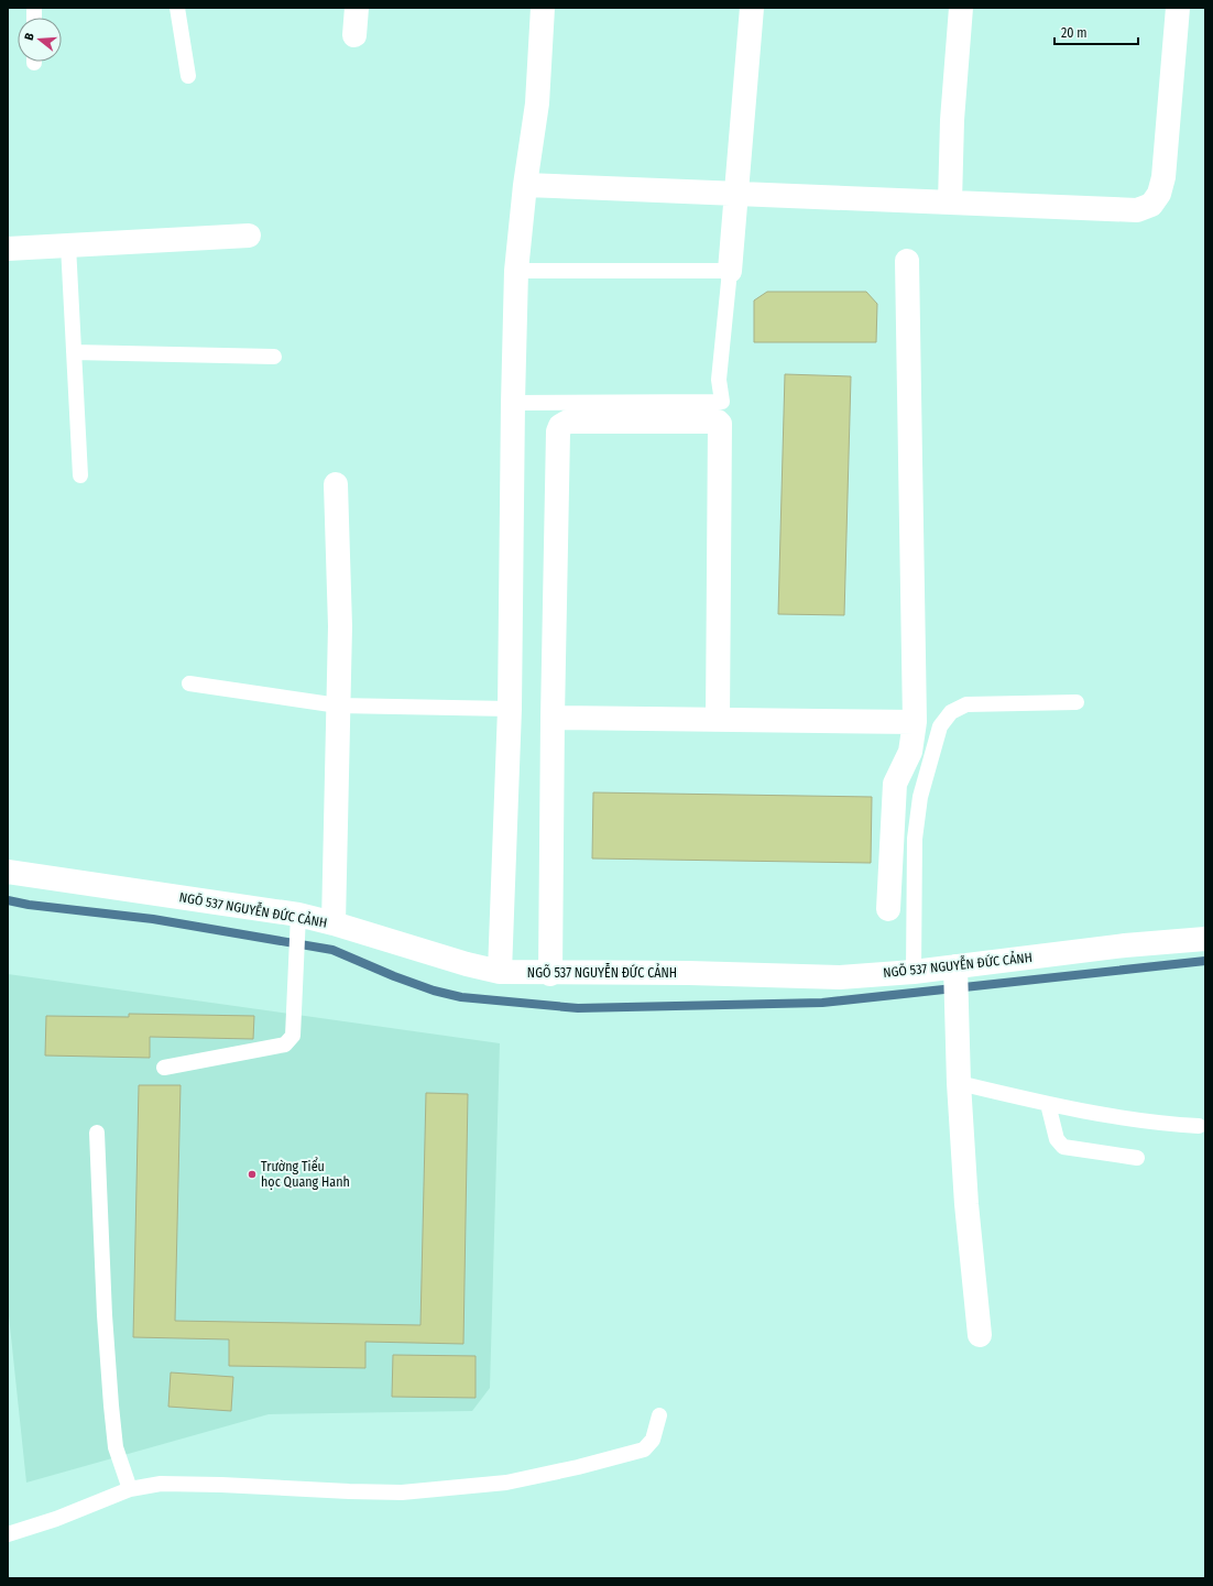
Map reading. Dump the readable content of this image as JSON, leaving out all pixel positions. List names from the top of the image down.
{
  "streets": {
    "street": ["NGÕ 537 NGUYỄN ĐỨC CẢNH"]
  },
  "places": ["Trường Tiểu học Quang Hanh"],
  "scale_bar": "20 m",
  "north": "left"
}
